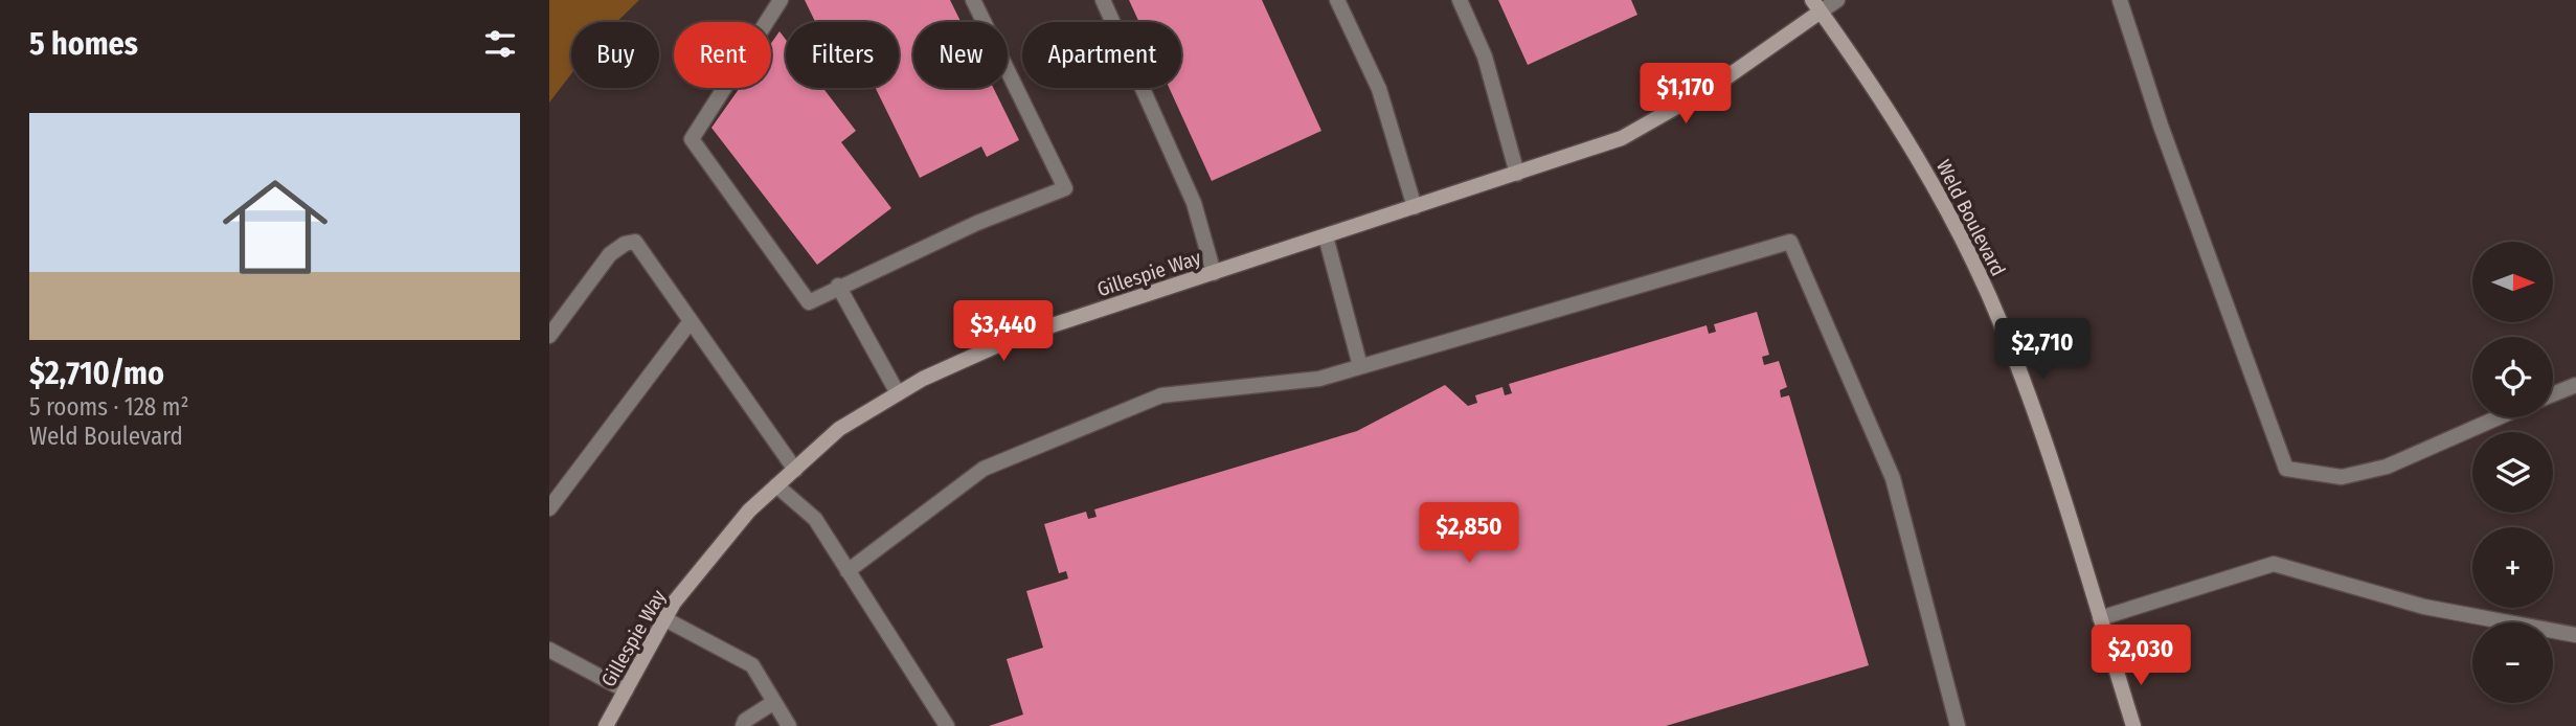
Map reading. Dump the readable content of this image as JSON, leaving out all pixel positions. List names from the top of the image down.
{
  "streets": {
    "street": ["Weld Boulevard", "Gillespie Way"]
  },
  "crossings": [
    ["Weld Boulevard", "Gillespie Way"]
  ],
  "north": "right",
  "page": {
    "heading": "5 homes",
    "chip": [
      "Buy",
      "Rent",
      "Filters",
      "New",
      "Apartment"
    ],
    "price": [
      "$1,170",
      "$3,440",
      "$2,710",
      "$2,850",
      "$2,030"
    ],
    "list": [
      {
        "name": "$2,710/mo",
        "note": "5 rooms · 128 m² · Weld Boulevard"
      }
    ],
    "map_buttons": ["+", "−"]
  }
}
